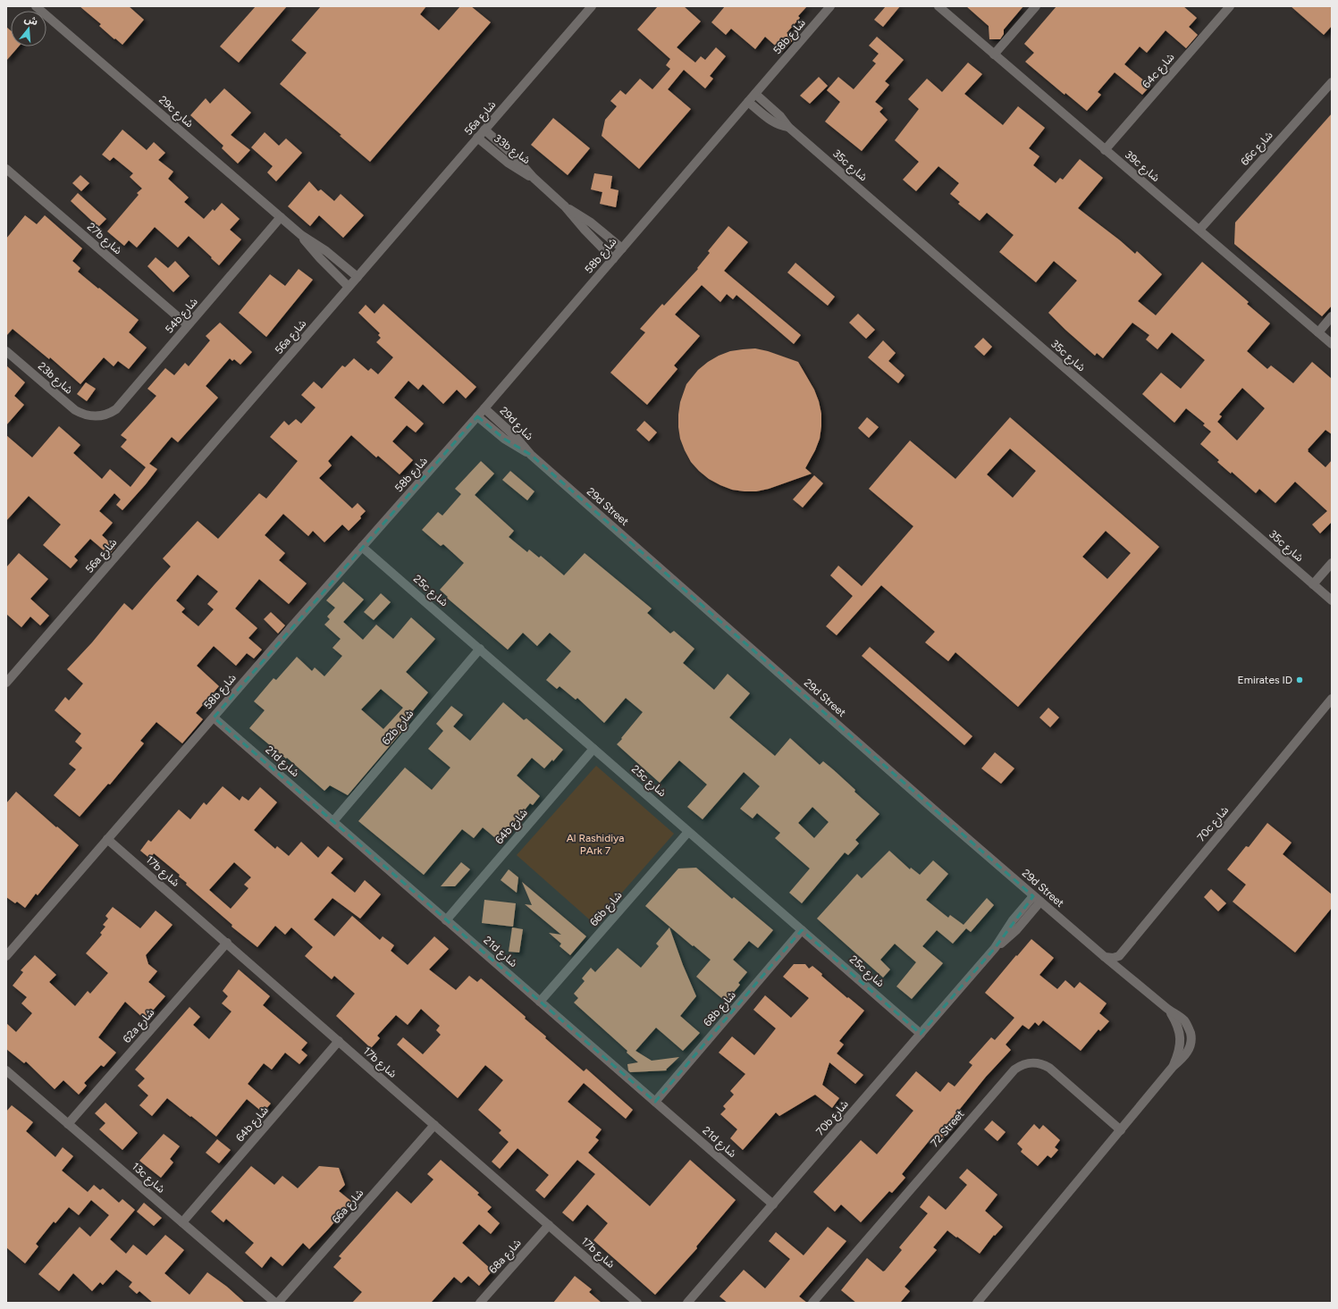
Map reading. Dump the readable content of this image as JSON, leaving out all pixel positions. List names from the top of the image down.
{
  "streets": {
    "street": [
      "58b شارع",
      "64c شارع",
      "29c شارع",
      "56a شارع",
      "66c شارع",
      "33b شارع",
      "35c شارع",
      "39c شارع",
      "27b شارع",
      "54b شارع",
      "23b شارع",
      "29d شارع",
      "29d Street",
      "25c شارع",
      "62b شارع",
      "21d شارع",
      "70c شارع",
      "64b شارع",
      "17b شارع",
      "66b شارع",
      "68b شارع",
      "62a شارع",
      "70b شارع",
      "72 Street",
      "13c شارع",
      "66a شارع",
      "68a شارع"
    ]
  },
  "crossings": [
    ["58b شارع", "33b شارع"],
    ["58b شارع", "35c شارع"],
    ["58b شارع", "29d شارع"],
    ["58b شارع", "25c شارع"],
    ["58b شارع", "21d شارع"],
    ["58b شارع", "17b شارع"],
    ["64c شارع", "39c شارع"],
    ["29c شارع", "56a شارع"],
    ["29c شارع", "54b شارع"],
    ["56a شارع", "33b شارع"],
    ["66c شارع", "39c شارع"],
    ["27b شارع", "54b شارع"],
    ["54b شارع", "23b شارع"],
    ["29d شارع", "29d Street"],
    ["29d Street", "70c شارع"],
    ["29d Street", "70b شارع"],
    ["29d Street", "72 Street"],
    ["25c شارع", "62b شارع"],
    ["25c شارع", "64b شارع"],
    ["25c شارع", "66b شارع"],
    ["25c شارع", "68b شارع"],
    ["25c شارع", "70b شارع"],
    ["62b شارع", "21d شارع"],
    ["21d شارع", "64b شارع"],
    ["21d شارع", "66b شارع"],
    ["21d شارع", "68b شارع"],
    ["21d شارع", "70b شارع"],
    ["64b شارع", "17b شارع"],
    ["64b شارع", "13c شارع"],
    ["17b شارع", "62a شارع"],
    ["17b شارع", "66a شارع"],
    ["17b شارع", "68a شارع"],
    ["62a شارع", "13c شارع"]
  ],
  "parks": ["Al Rashidiya PArk 7"],
  "places": ["Emirates ID"],
  "north": "top"
}
